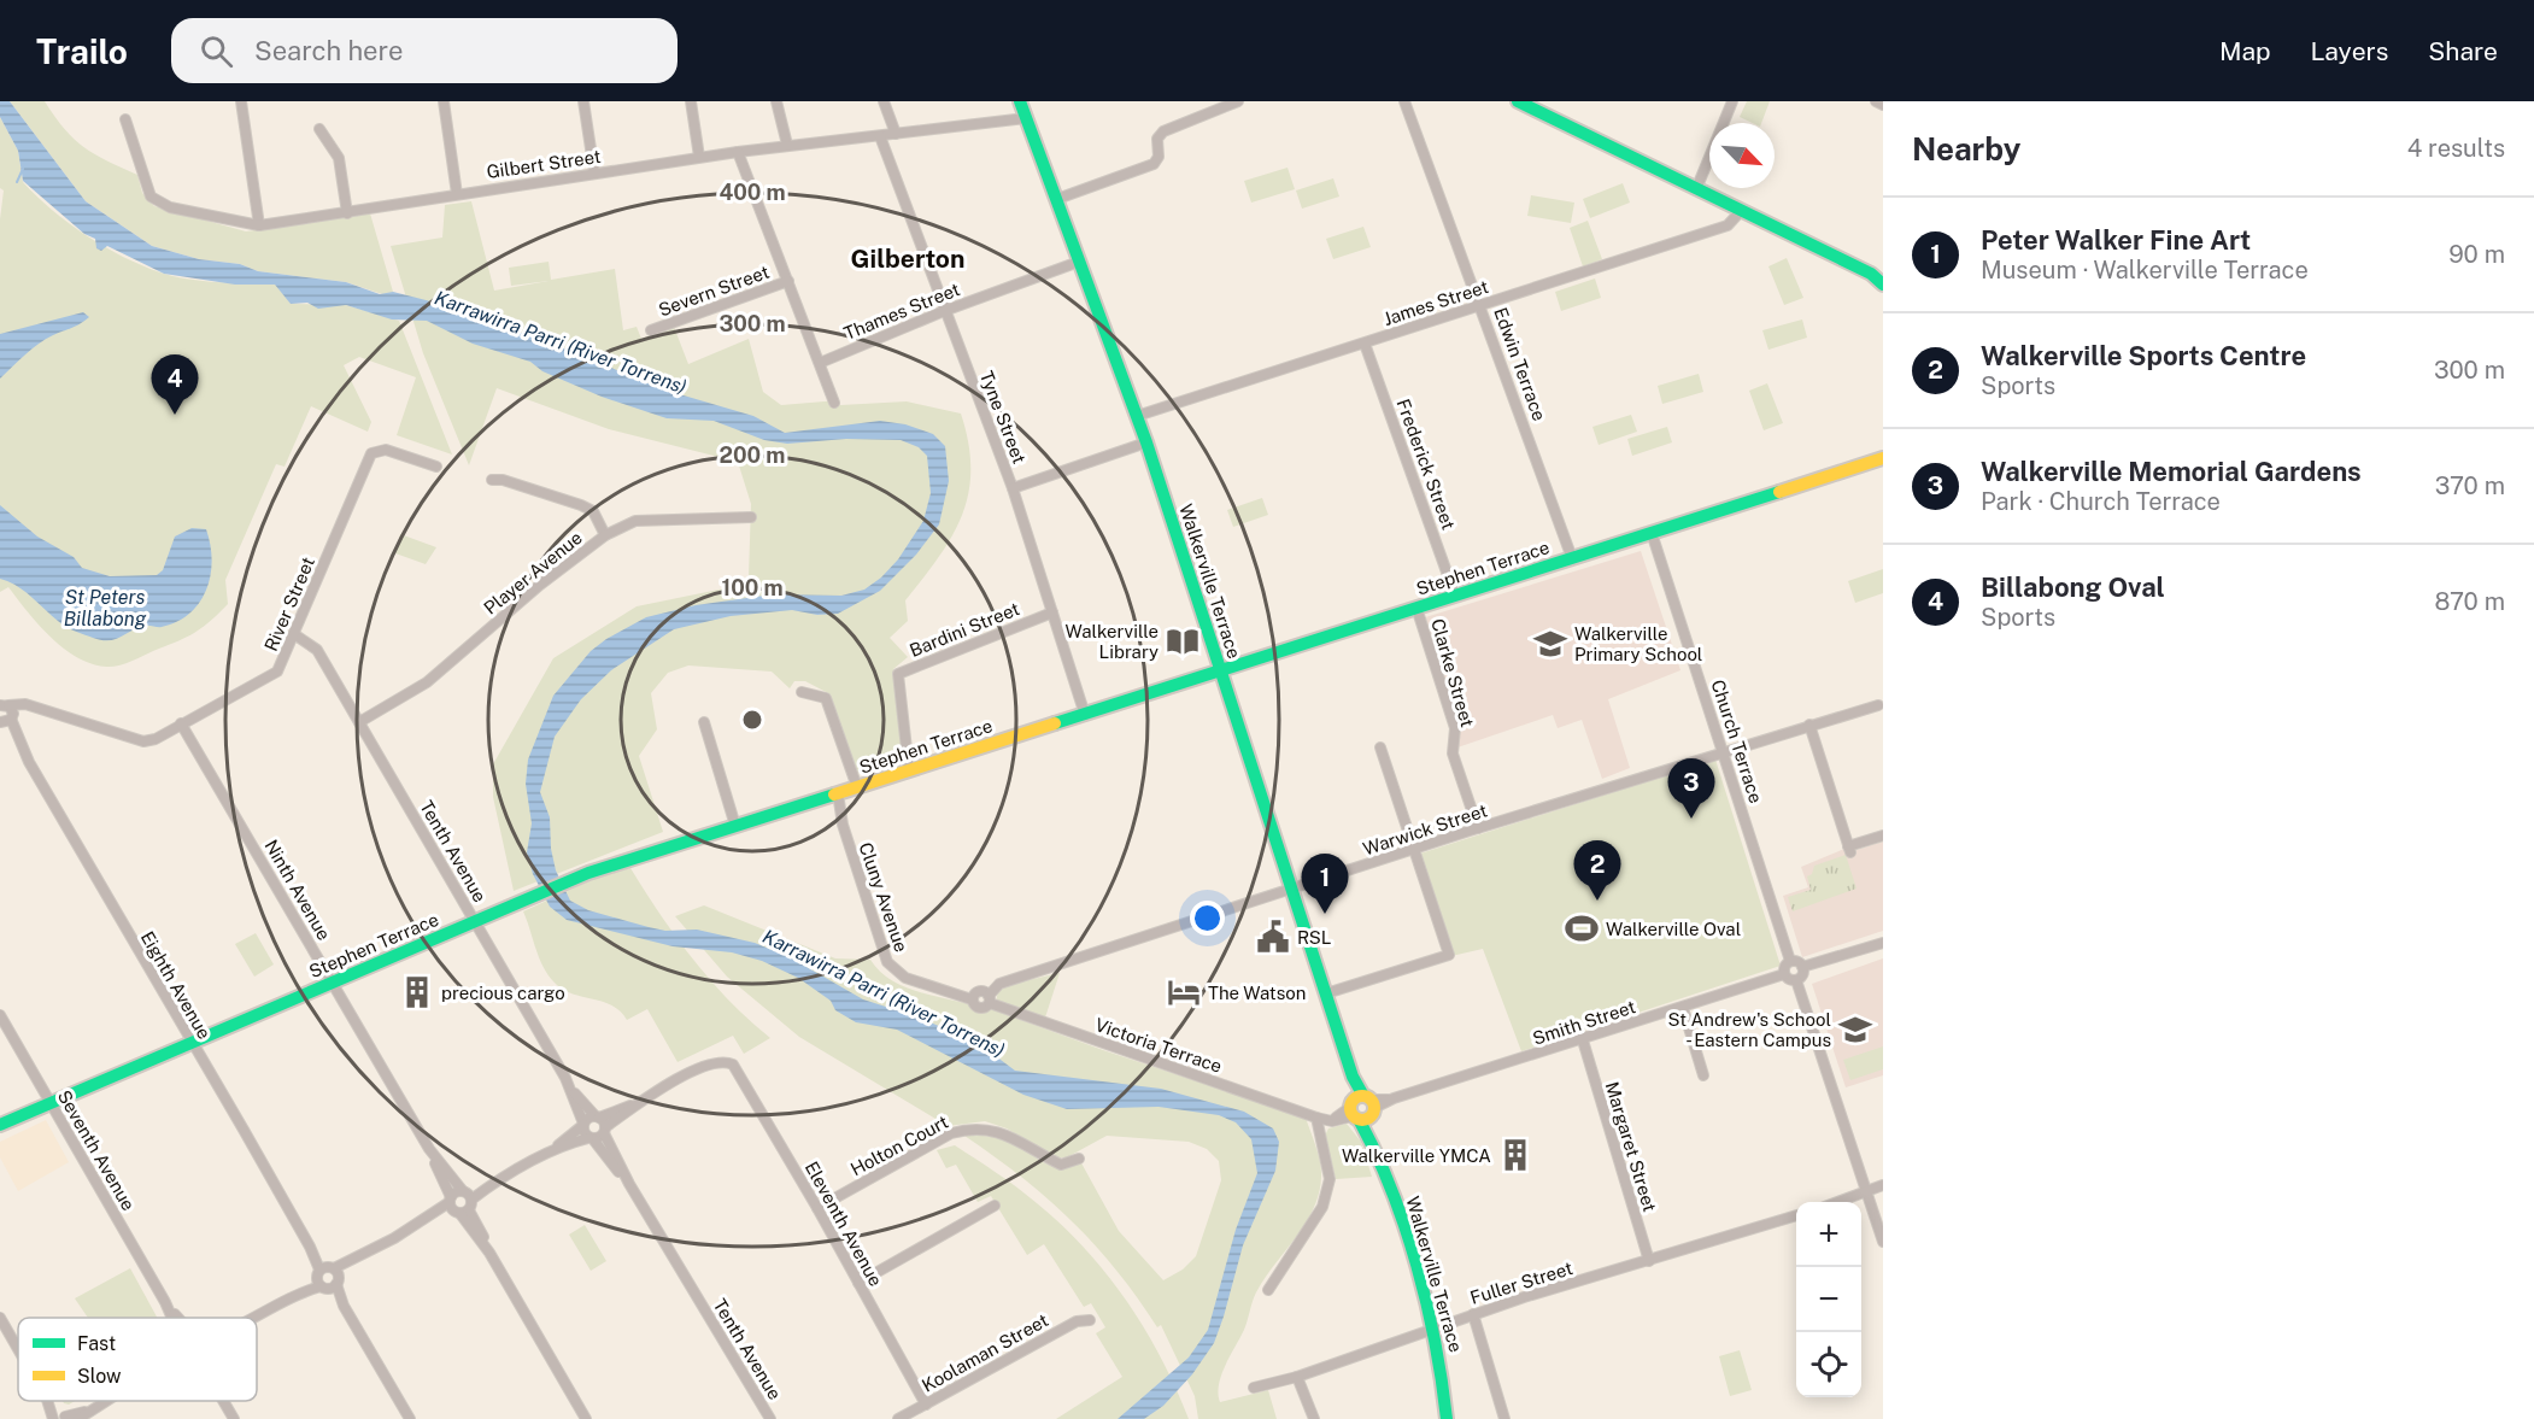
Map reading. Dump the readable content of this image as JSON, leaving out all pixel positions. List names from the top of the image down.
{
  "streets": {
    "main road": ["Stephen Terrace", "Walkerville Terrace"],
    "street": [
      "Gilbert Street",
      "Severn Street",
      "James Street",
      "Thames Street",
      "Edwin Terrace",
      "Tyne Street",
      "Frederick Street",
      "Player Avenue",
      "River Street",
      "Bardini Street",
      "Clarke Street",
      "Church Terrace",
      "Warwick Street",
      "Tenth Avenue",
      "Ninth Avenue",
      "Cluny Avenue",
      "Eighth Avenue",
      "Smith Street",
      "Victoria Terrace",
      "Holton Court",
      "Margaret Street",
      "Seventh Avenue",
      "Eleventh Avenue",
      "Fuller Street",
      "Koolaman Street"
    ]
  },
  "crossings": [
    ["Gilbert Street", "Tyne Street"],
    ["Gilbert Street", "Walkerville Terrace"],
    ["James Street", "Edwin Terrace"],
    ["James Street", "Frederick Street"],
    ["James Street", "Walkerville Terrace"],
    ["Thames Street", "Tyne Street"],
    ["Thames Street", "Walkerville Terrace"],
    ["Edwin Terrace", "Stephen Terrace"],
    ["Tyne Street", "Stephen Terrace"],
    ["Tyne Street", "Bardini Street"],
    ["Frederick Street", "Stephen Terrace"],
    ["Stephen Terrace", "Walkerville Terrace"],
    ["Stephen Terrace", "Bardini Street"],
    ["Stephen Terrace", "Clarke Street"],
    ["Stephen Terrace", "Church Terrace"],
    ["Stephen Terrace", "Tenth Avenue"],
    ["Stephen Terrace", "Ninth Avenue"],
    ["Stephen Terrace", "Cluny Avenue"],
    ["Stephen Terrace", "Eighth Avenue"],
    ["Stephen Terrace", "Seventh Avenue"],
    ["Player Avenue", "Tenth Avenue"],
    ["Walkerville Terrace", "Warwick Street"],
    ["Walkerville Terrace", "Smith Street"],
    ["Walkerville Terrace", "Victoria Terrace"],
    ["Walkerville Terrace", "Fuller Street"],
    ["River Street", "Tenth Avenue"],
    ["River Street", "Ninth Avenue"],
    ["River Street", "Eighth Avenue"],
    ["Clarke Street", "Warwick Street"],
    ["Church Terrace", "Warwick Street"],
    ["Church Terrace", "Smith Street"],
    ["Warwick Street", "Cluny Avenue"],
    ["Warwick Street", "Victoria Terrace"],
    ["Cluny Avenue", "Victoria Terrace"],
    ["Smith Street", "Victoria Terrace"],
    ["Smith Street", "Margaret Street"],
    ["Holton Court", "Eleventh Avenue"],
    ["Margaret Street", "Fuller Street"],
    ["Eleventh Avenue", "Koolaman Street"]
  ],
  "districts": ["Gilberton"],
  "water": ["Karrawirra Parri (River Torrens)", "St Peters Billabong"],
  "places": {
    "library": ["Walkerville Library"],
    "school or university": ["Walkerville Primary School", "St Andrew's School - Eastern Campus"],
    "sports": ["Walkerville Oval"],
    "public building": ["RSL"],
    "building": ["precious cargo", "Walkerville YMCA"],
    "hotel": ["The Watson"]
  },
  "legend": ["Fast", "Slow"],
  "north": "bottom right",
  "page": {
    "header": "Trailo",
    "search": "Search here",
    "nav": ["Map", "Layers", "Share"],
    "heading": ["Nearby", "4 results"],
    "list": [
      {
        "mark": "1",
        "name": "Peter Walker Fine Art",
        "note": "Museum · Walkerville Terrace",
        "value": "90 m"
      },
      {
        "mark": "2",
        "name": "Walkerville Sports Centre",
        "note": "Sports",
        "value": "300 m"
      },
      {
        "mark": "3",
        "name": "Walkerville Memorial Gardens",
        "note": "Park · Church Terrace",
        "value": "370 m"
      },
      {
        "mark": "4",
        "name": "Billabong Oval",
        "note": "Sports",
        "value": "870 m"
      }
    ],
    "pins": [
      "4",
      "3",
      "2",
      "1"
    ],
    "map_buttons": ["+", "−"]
  },
  "rings": [
    "400 m",
    "300 m",
    "200 m",
    "100 m"
  ]
}
